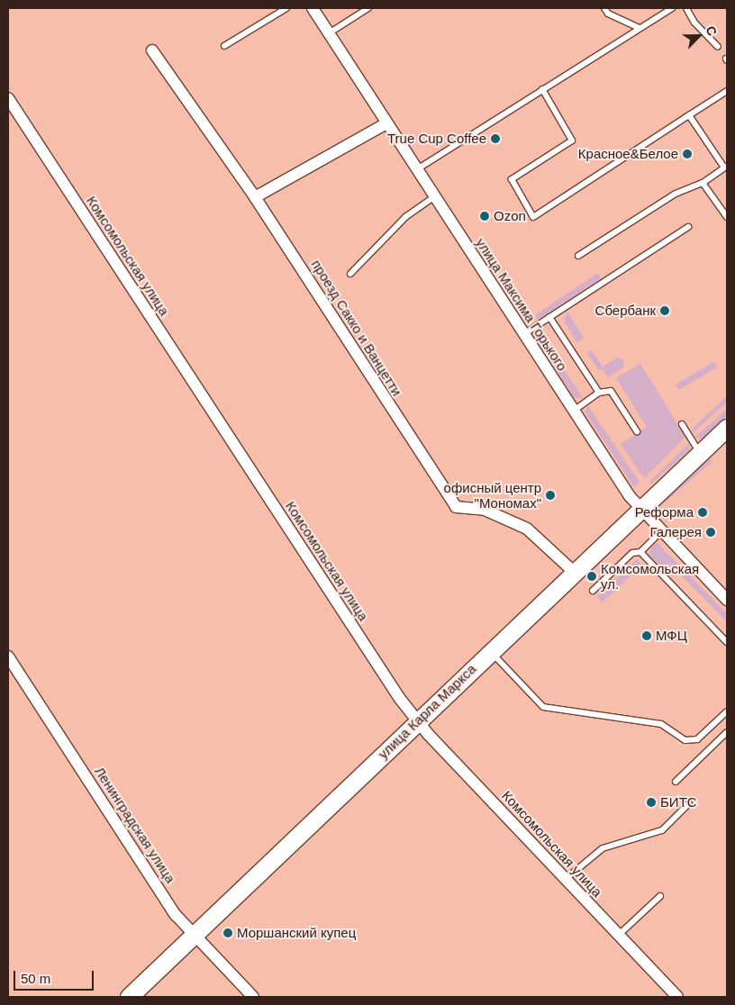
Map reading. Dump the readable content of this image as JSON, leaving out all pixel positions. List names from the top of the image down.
{
  "streets": {
    "main road": ["улица Карла Маркса"],
    "street": [
      "Комсомольская улица",
      "улица Максима Горького",
      "проезд Сакко и Ванцетти",
      "Ленинградская улица"
    ]
  },
  "crossings": [
    ["Комсомольская улица", "улица Карла Маркса"],
    ["улица Максима Горького", "улица Карла Маркса"],
    ["проезд Сакко и Ванцетти", "улица Карла Маркса"],
    ["улица Карла Маркса", "Ленинградская улица"]
  ],
  "places": [
    "True Cup Coffee",
    "Красное&Белое",
    "Ozon",
    "Сбербанк",
    "офисный центр \"Мономах\"",
    "Реформа",
    "Галерея",
    "Комсомольская ул.",
    "МФЦ",
    "БИТС",
    "Моршанский купец"
  ],
  "scale_bar": "50 m",
  "north": "top right"
}
